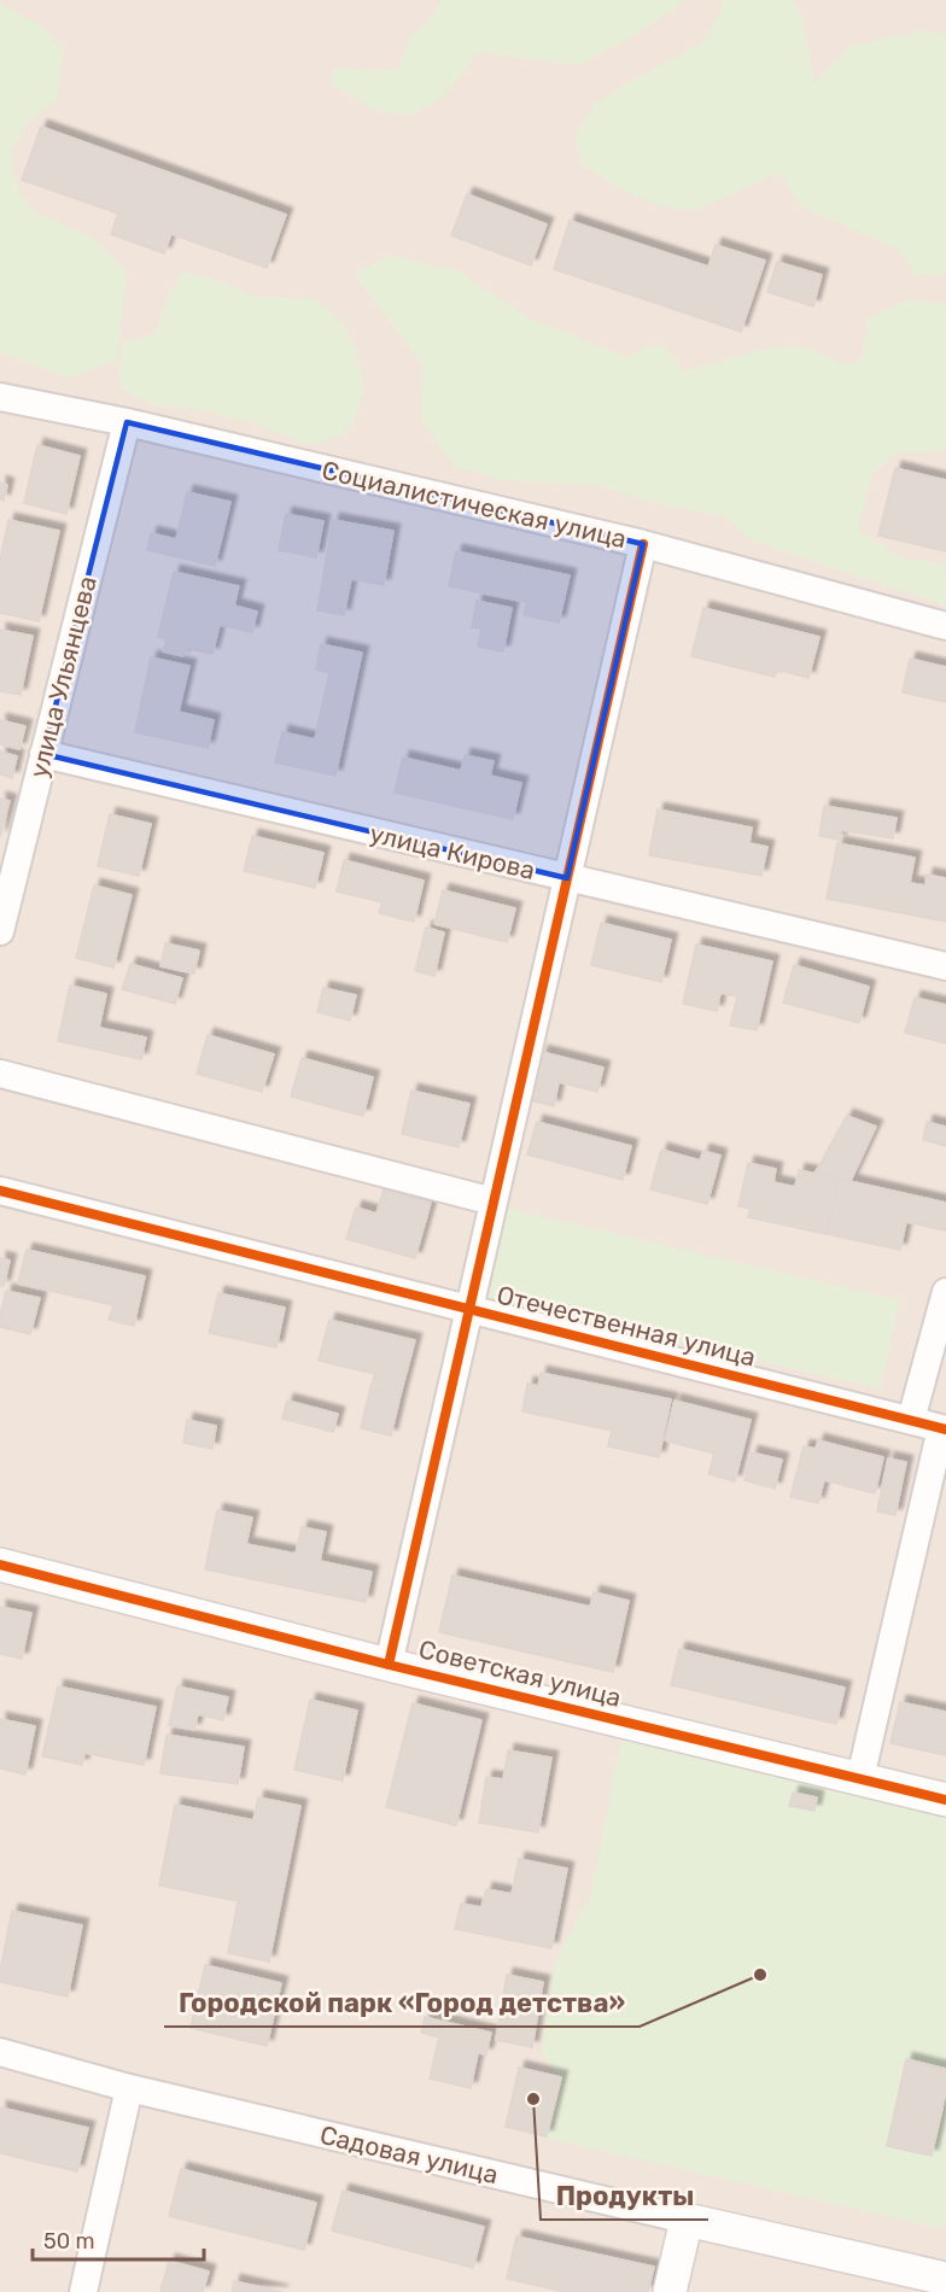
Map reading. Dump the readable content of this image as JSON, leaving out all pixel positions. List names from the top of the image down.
{
  "streets": {
    "street": [
      "Социалистическая улица",
      "улица Ульянцева",
      "улица Кирова",
      "Отечественная улица",
      "Советская улица",
      "Садовая улица"
    ]
  },
  "crossings": [
    ["Социалистическая улица", "улица Ульянцева"],
    ["улица Ульянцева", "улица Кирова"]
  ],
  "places": ["Городской парк «Город детства»", "Продукты"],
  "scale_bar": "50 m"
}
